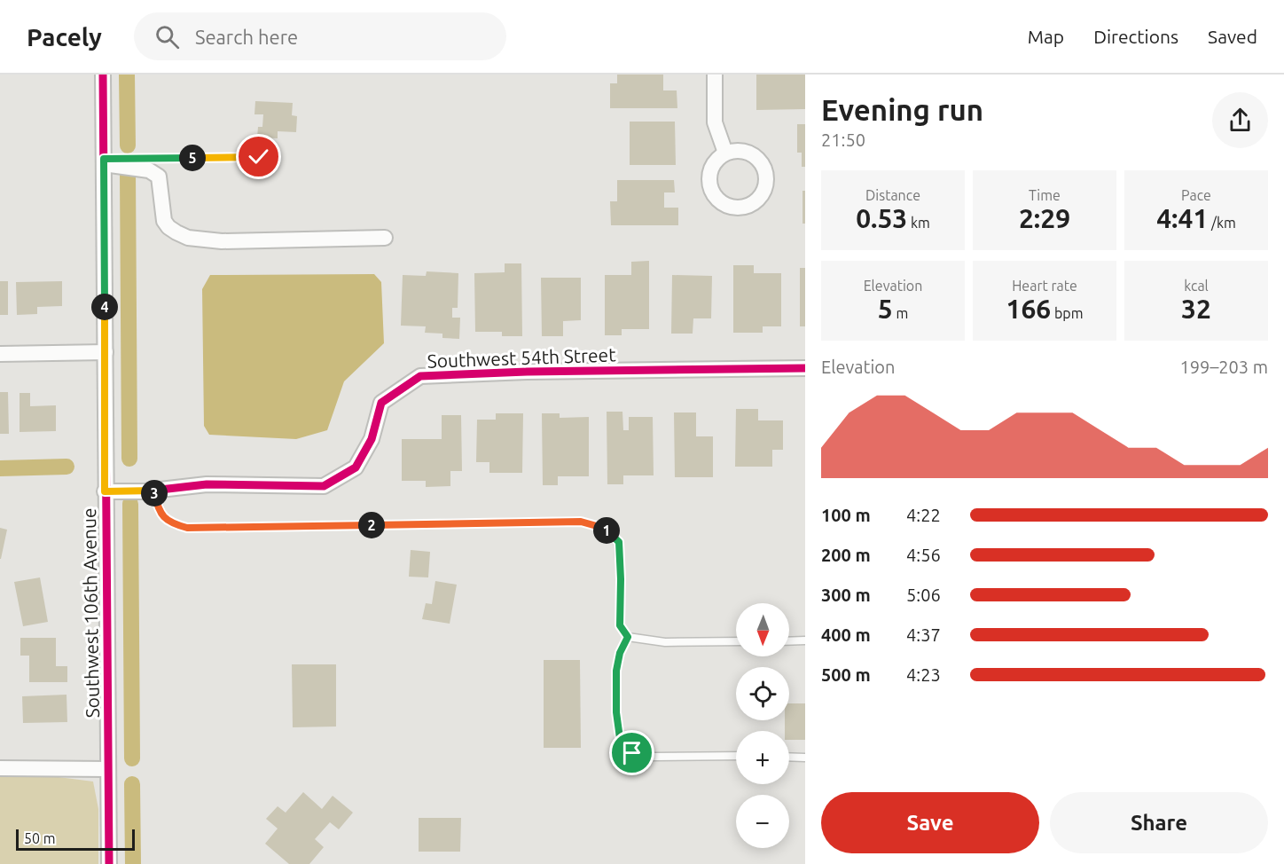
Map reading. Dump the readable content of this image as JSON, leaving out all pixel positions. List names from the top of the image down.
{
  "streets": {
    "street": ["Southwest 54th Street", "Southwest 106th Avenue"]
  },
  "crossings": [
    ["Southwest 54th Street", "Southwest 106th Avenue"]
  ],
  "scale_bar": "50 m",
  "north": "bottom",
  "page": {
    "header": "Pacely",
    "search": "Search here",
    "nav": ["Map", "Directions", "Saved"],
    "heading": ["Evening run", "21:50"],
    "pins": [
      "5",
      "4",
      "3",
      "2",
      "1"
    ],
    "stats": [
      ["Distance", "0.53 km"],
      ["Time", "2:29"],
      ["Pace", "4:41 /km"],
      ["Elevation", "5 m"],
      ["Heart rate", "166 bpm"],
      ["kcal", "32"]
    ],
    "chart": ["Elevation", "199–203 m"],
    "list": [
      {
        "name": "100 m",
        "note": "4:22"
      },
      {
        "name": "200 m",
        "note": "4:56"
      },
      {
        "name": "300 m",
        "note": "5:06"
      },
      {
        "name": "400 m",
        "note": "4:37"
      },
      {
        "name": "500 m",
        "note": "4:23"
      }
    ],
    "map_buttons": ["+", "−"],
    "buttons": ["Save", "Share"],
    "scale": "50 m"
  }
}
